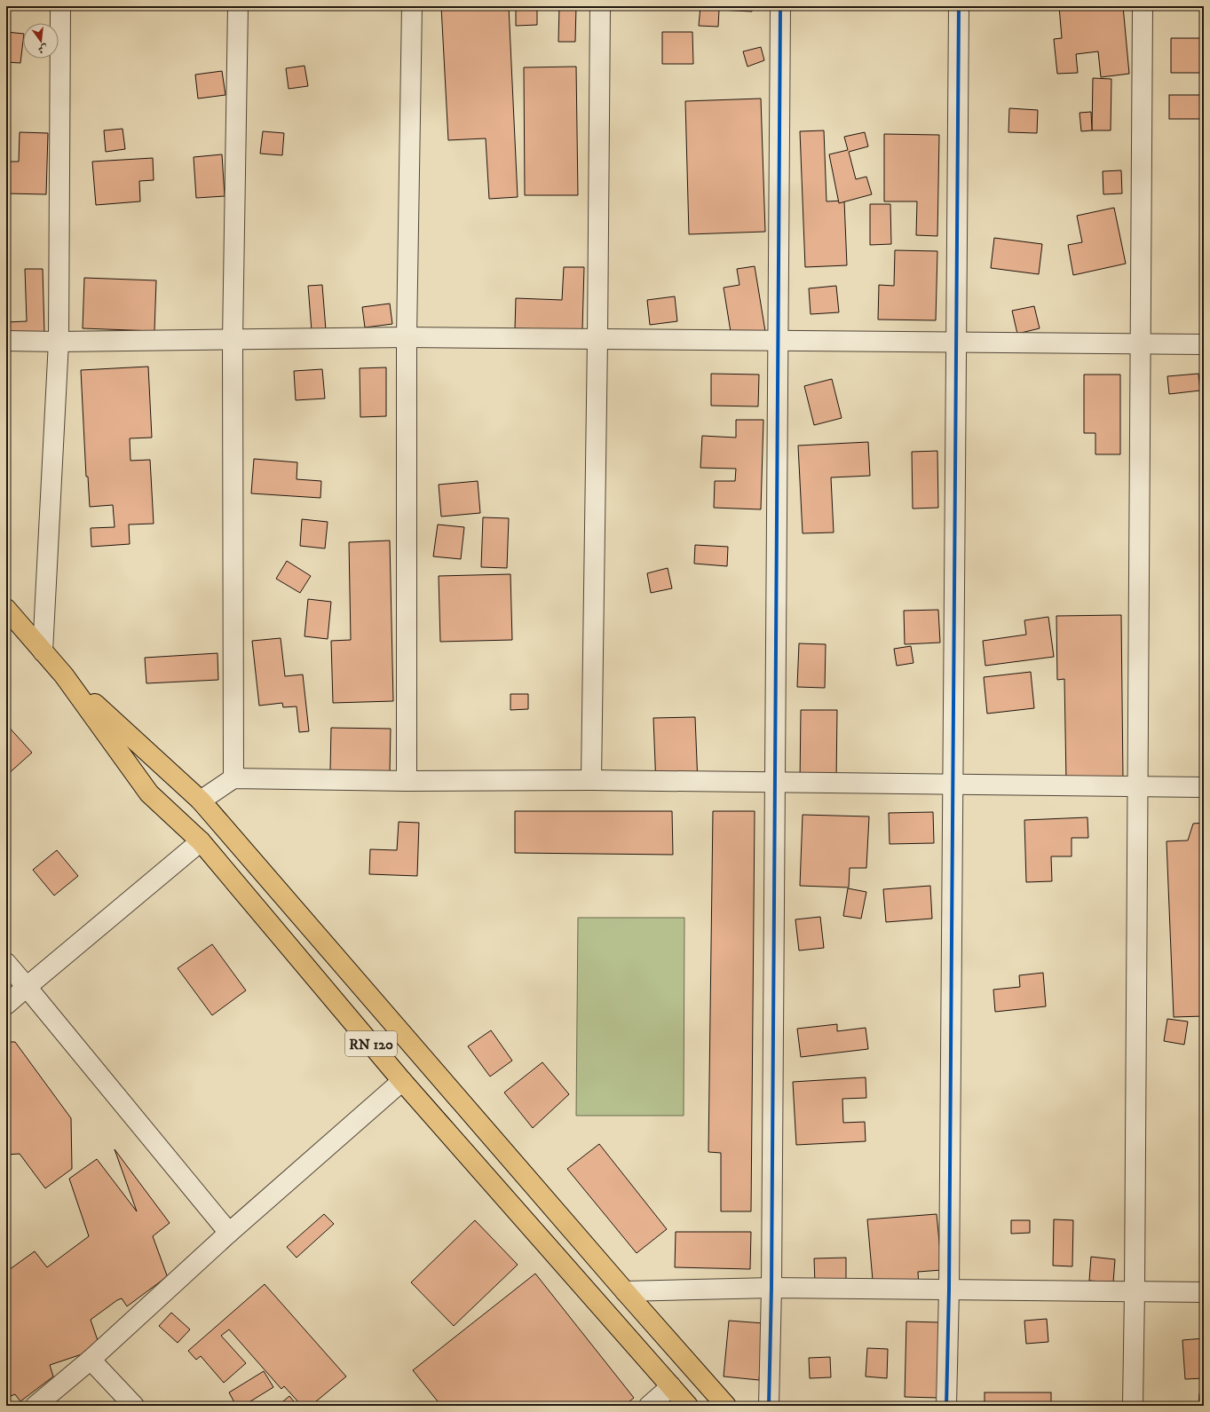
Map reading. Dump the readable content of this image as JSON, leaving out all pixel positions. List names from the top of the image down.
{
  "streets": {
    "main road": ["RN 120"]
  },
  "north": "bottom"
}
